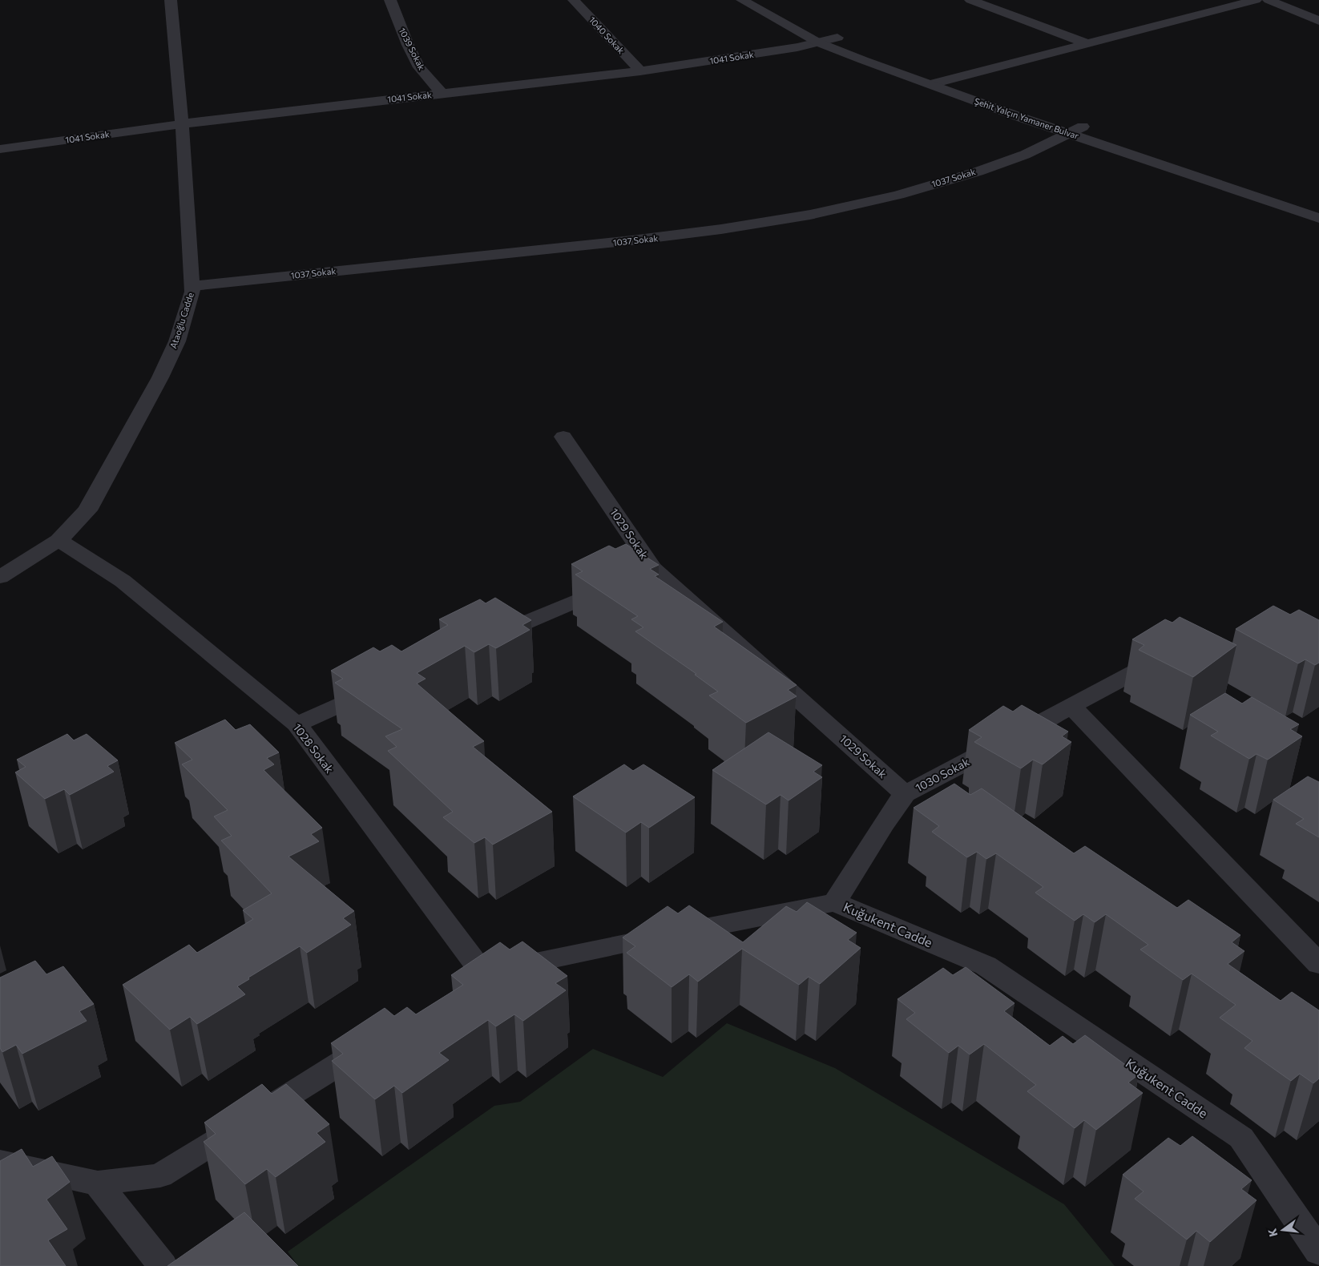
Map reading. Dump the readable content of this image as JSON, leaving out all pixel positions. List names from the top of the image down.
{
  "streets": {
    "street": [
      "1040 Sokak",
      "1039 Sokak",
      "1041 Sokak",
      "Şehit Yalçın Yamaner Bulvar",
      "1037 Sokak",
      "Ataoğlu Cadde",
      "1029 Sokak",
      "1028 Sokak",
      "1030 Sokak",
      "Kuğukent Cadde"
    ]
  },
  "crossings": [
    ["1040 Sokak", "1041 Sokak"],
    ["1039 Sokak", "1041 Sokak"],
    ["1041 Sokak", "Şehit Yalçın Yamaner Bulvar"],
    ["1041 Sokak", "Ataoğlu Cadde"],
    ["Şehit Yalçın Yamaner Bulvar", "1037 Sokak"],
    ["1037 Sokak", "Ataoğlu Cadde"],
    ["Ataoğlu Cadde", "1028 Sokak"],
    ["1029 Sokak", "1030 Sokak"],
    ["1028 Sokak", "Kuğukent Cadde"],
    ["1030 Sokak", "Kuğukent Cadde"]
  ],
  "north": "left"
}
